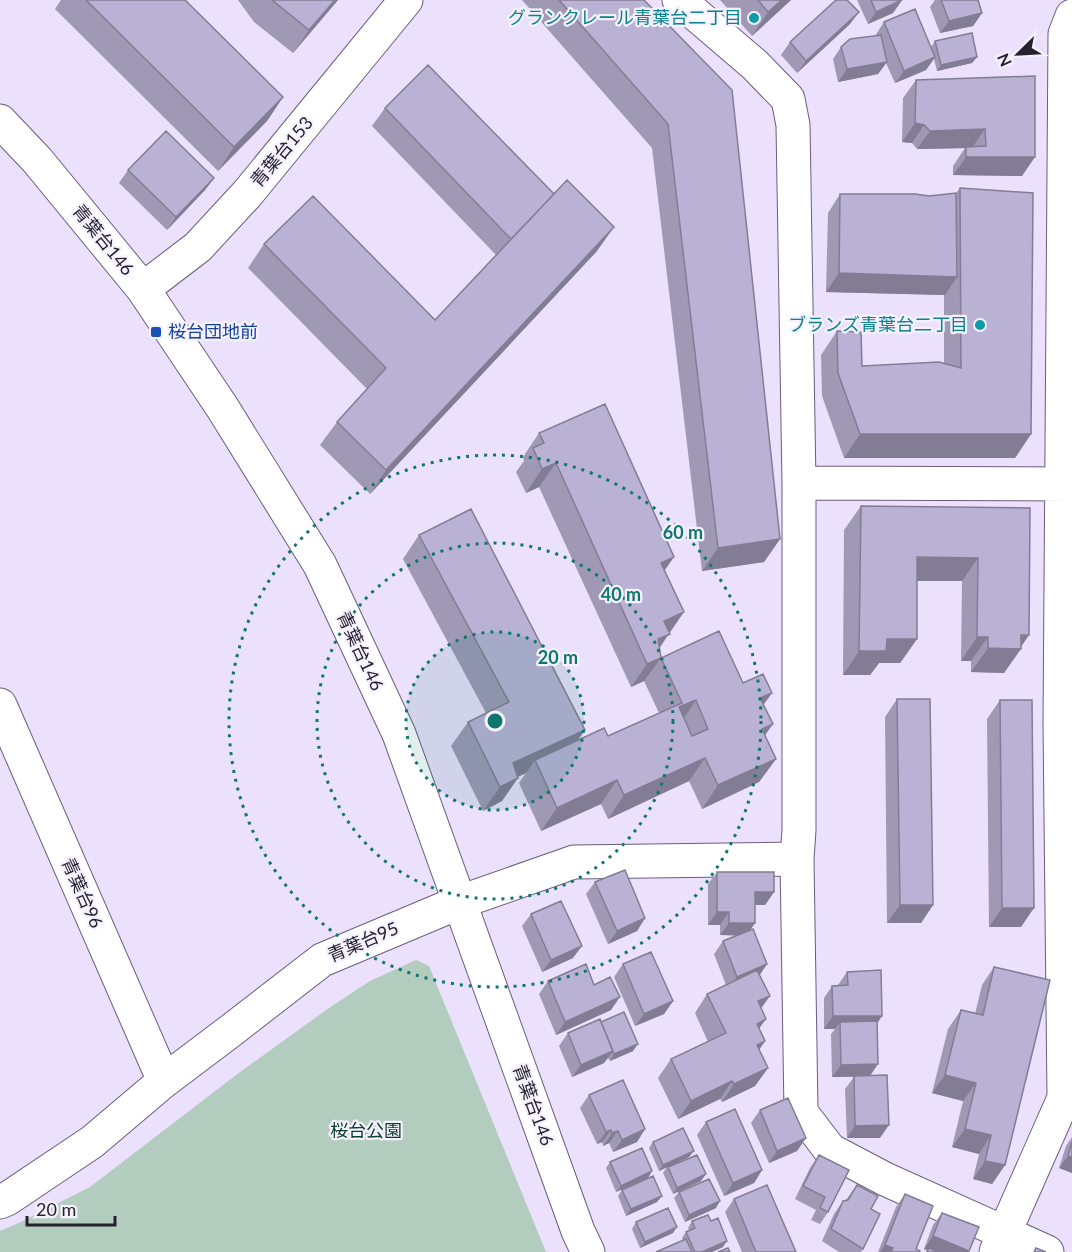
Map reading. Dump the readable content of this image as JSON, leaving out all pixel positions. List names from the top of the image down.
{
  "streets": {
    "street": [
      "青葉台153",
      "青葉台146",
      "青葉台96",
      "青葉台95"
    ]
  },
  "crossings": [
    ["青葉台153", "青葉台146"],
    ["青葉台146", "青葉台95"],
    ["青葉台96", "青葉台95"]
  ],
  "parks": ["桜台公園"],
  "places": {
    "other": ["グランクレール青葉台二丁目", "ブランズ青葉台二丁目"],
    "transit": ["桜台団地前"]
  },
  "scale_bar": "20 m",
  "north": "bottom left",
  "rings": ["60 m", "40 m", "20 m"]
}
